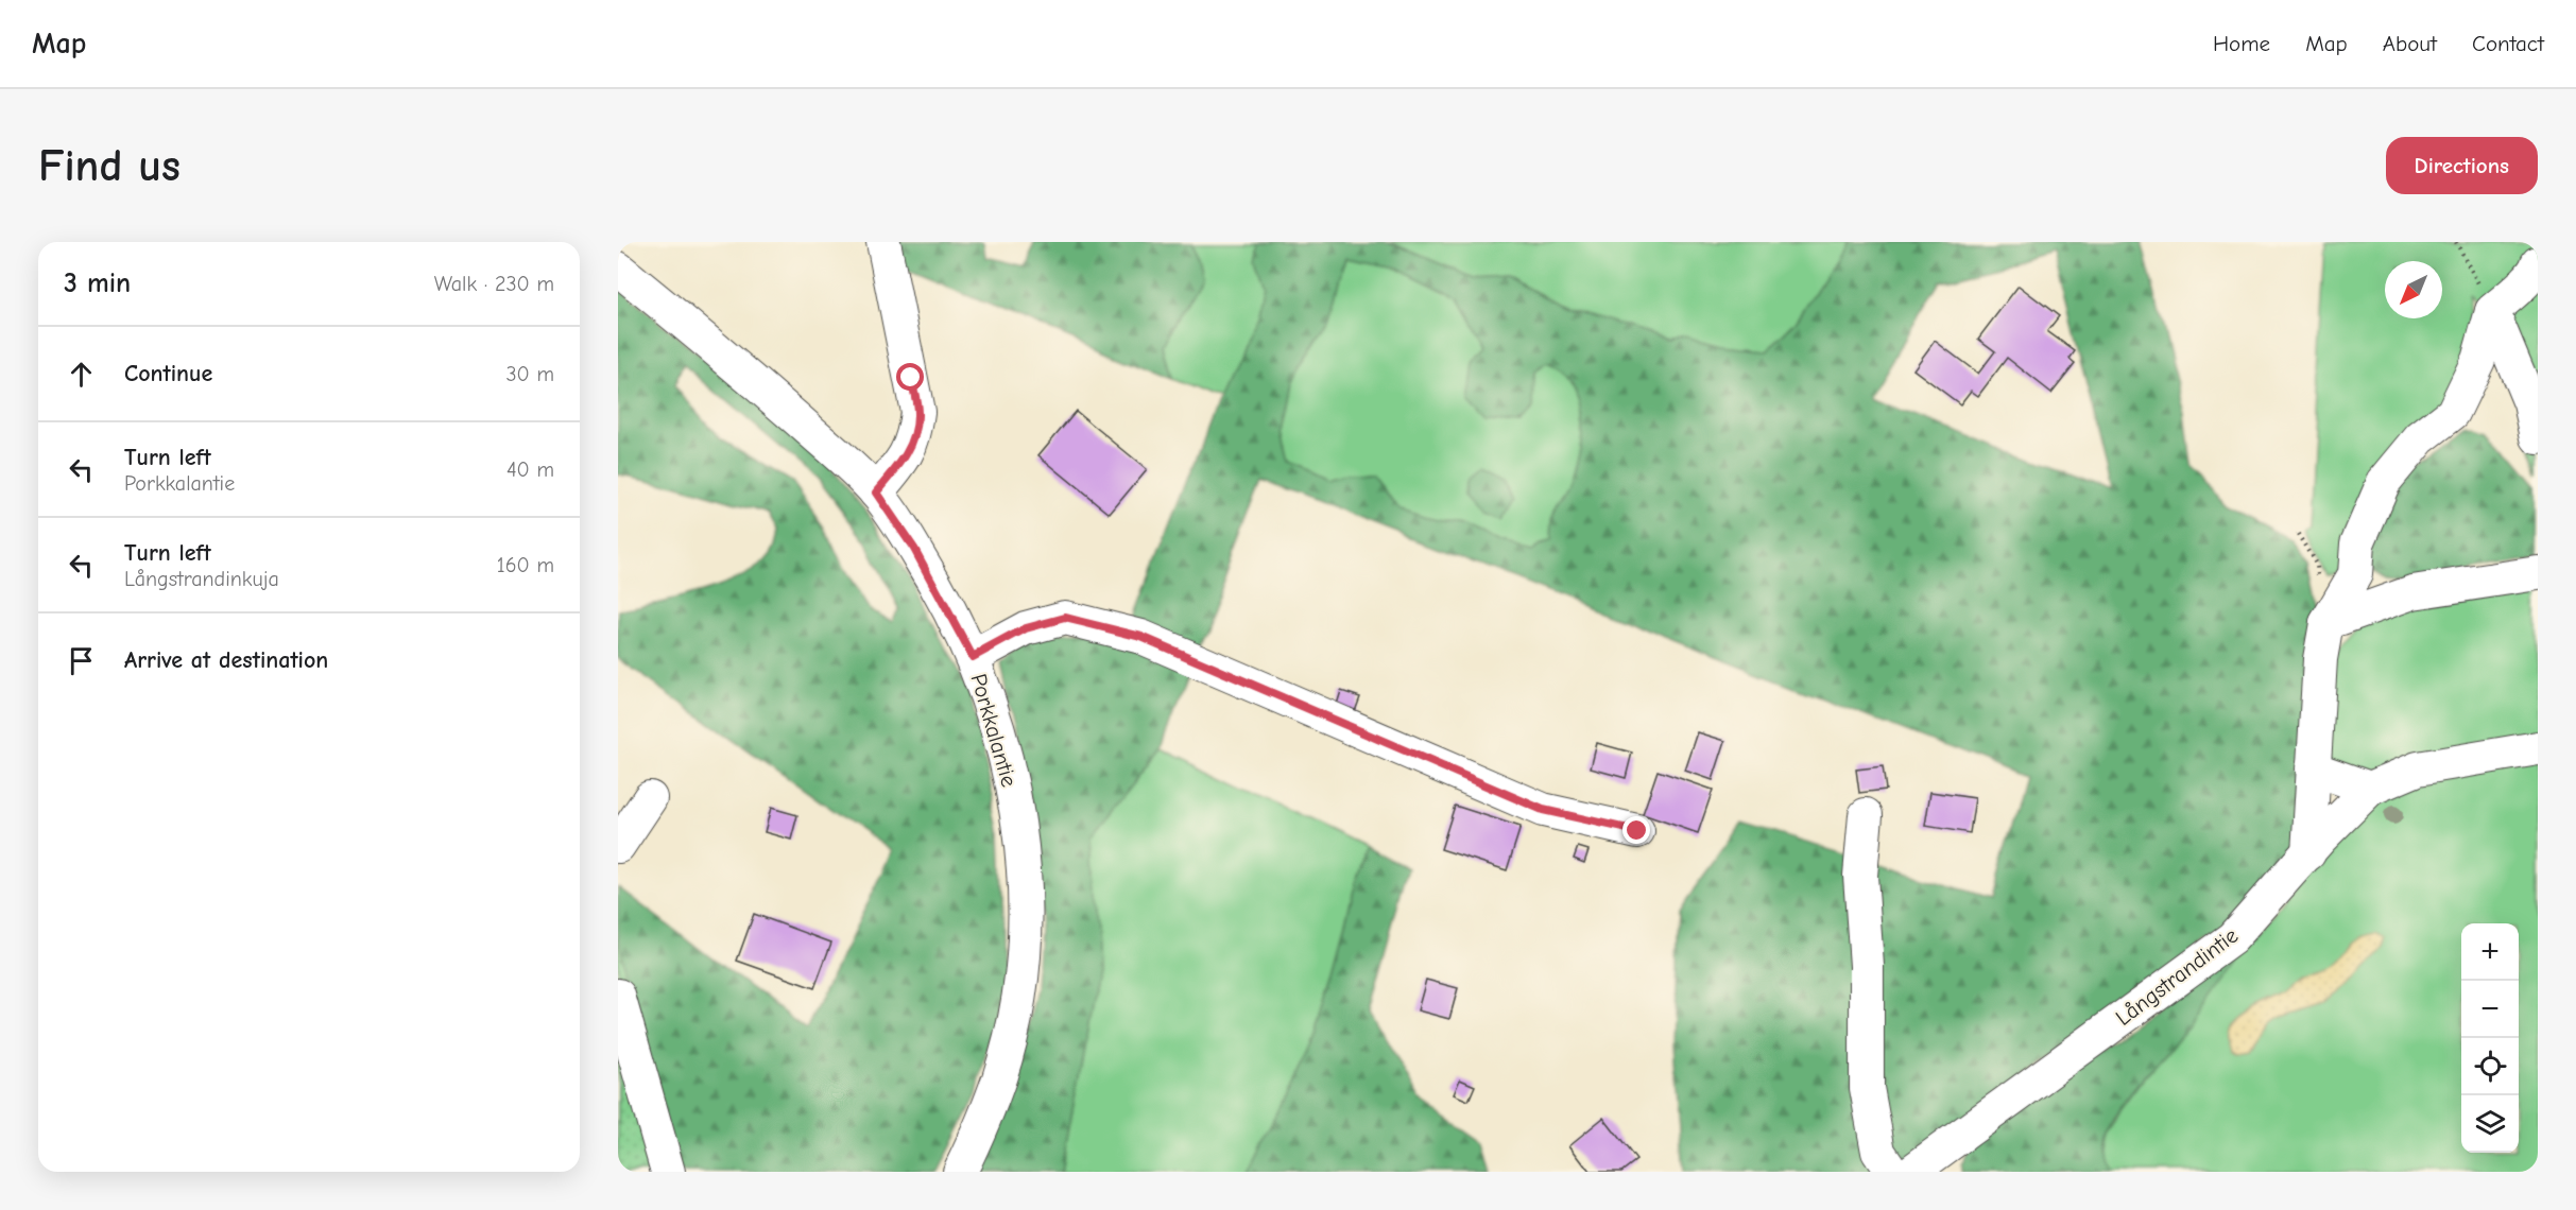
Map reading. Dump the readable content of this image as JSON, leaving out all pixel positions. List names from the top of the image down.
{
  "streets": {
    "street": ["Porkkalantie", "Långstrandintie"]
  },
  "north": "bottom left",
  "page": {
    "header": "Map",
    "nav": [
      "Home",
      "Map",
      "About",
      "Contact"
    ],
    "buttons": "Directions",
    "title": "Find us",
    "heading": ["3 min", "Walk · 230 m"],
    "list": [
      ["Continue", "30 m"],
      ["Turn left", "Porkkalantie", "40 m"],
      ["Turn left", "Långstrandinkuja", "160 m"],
      "Arrive at destination"
    ],
    "map_buttons": ["+", "−"]
  }
}
